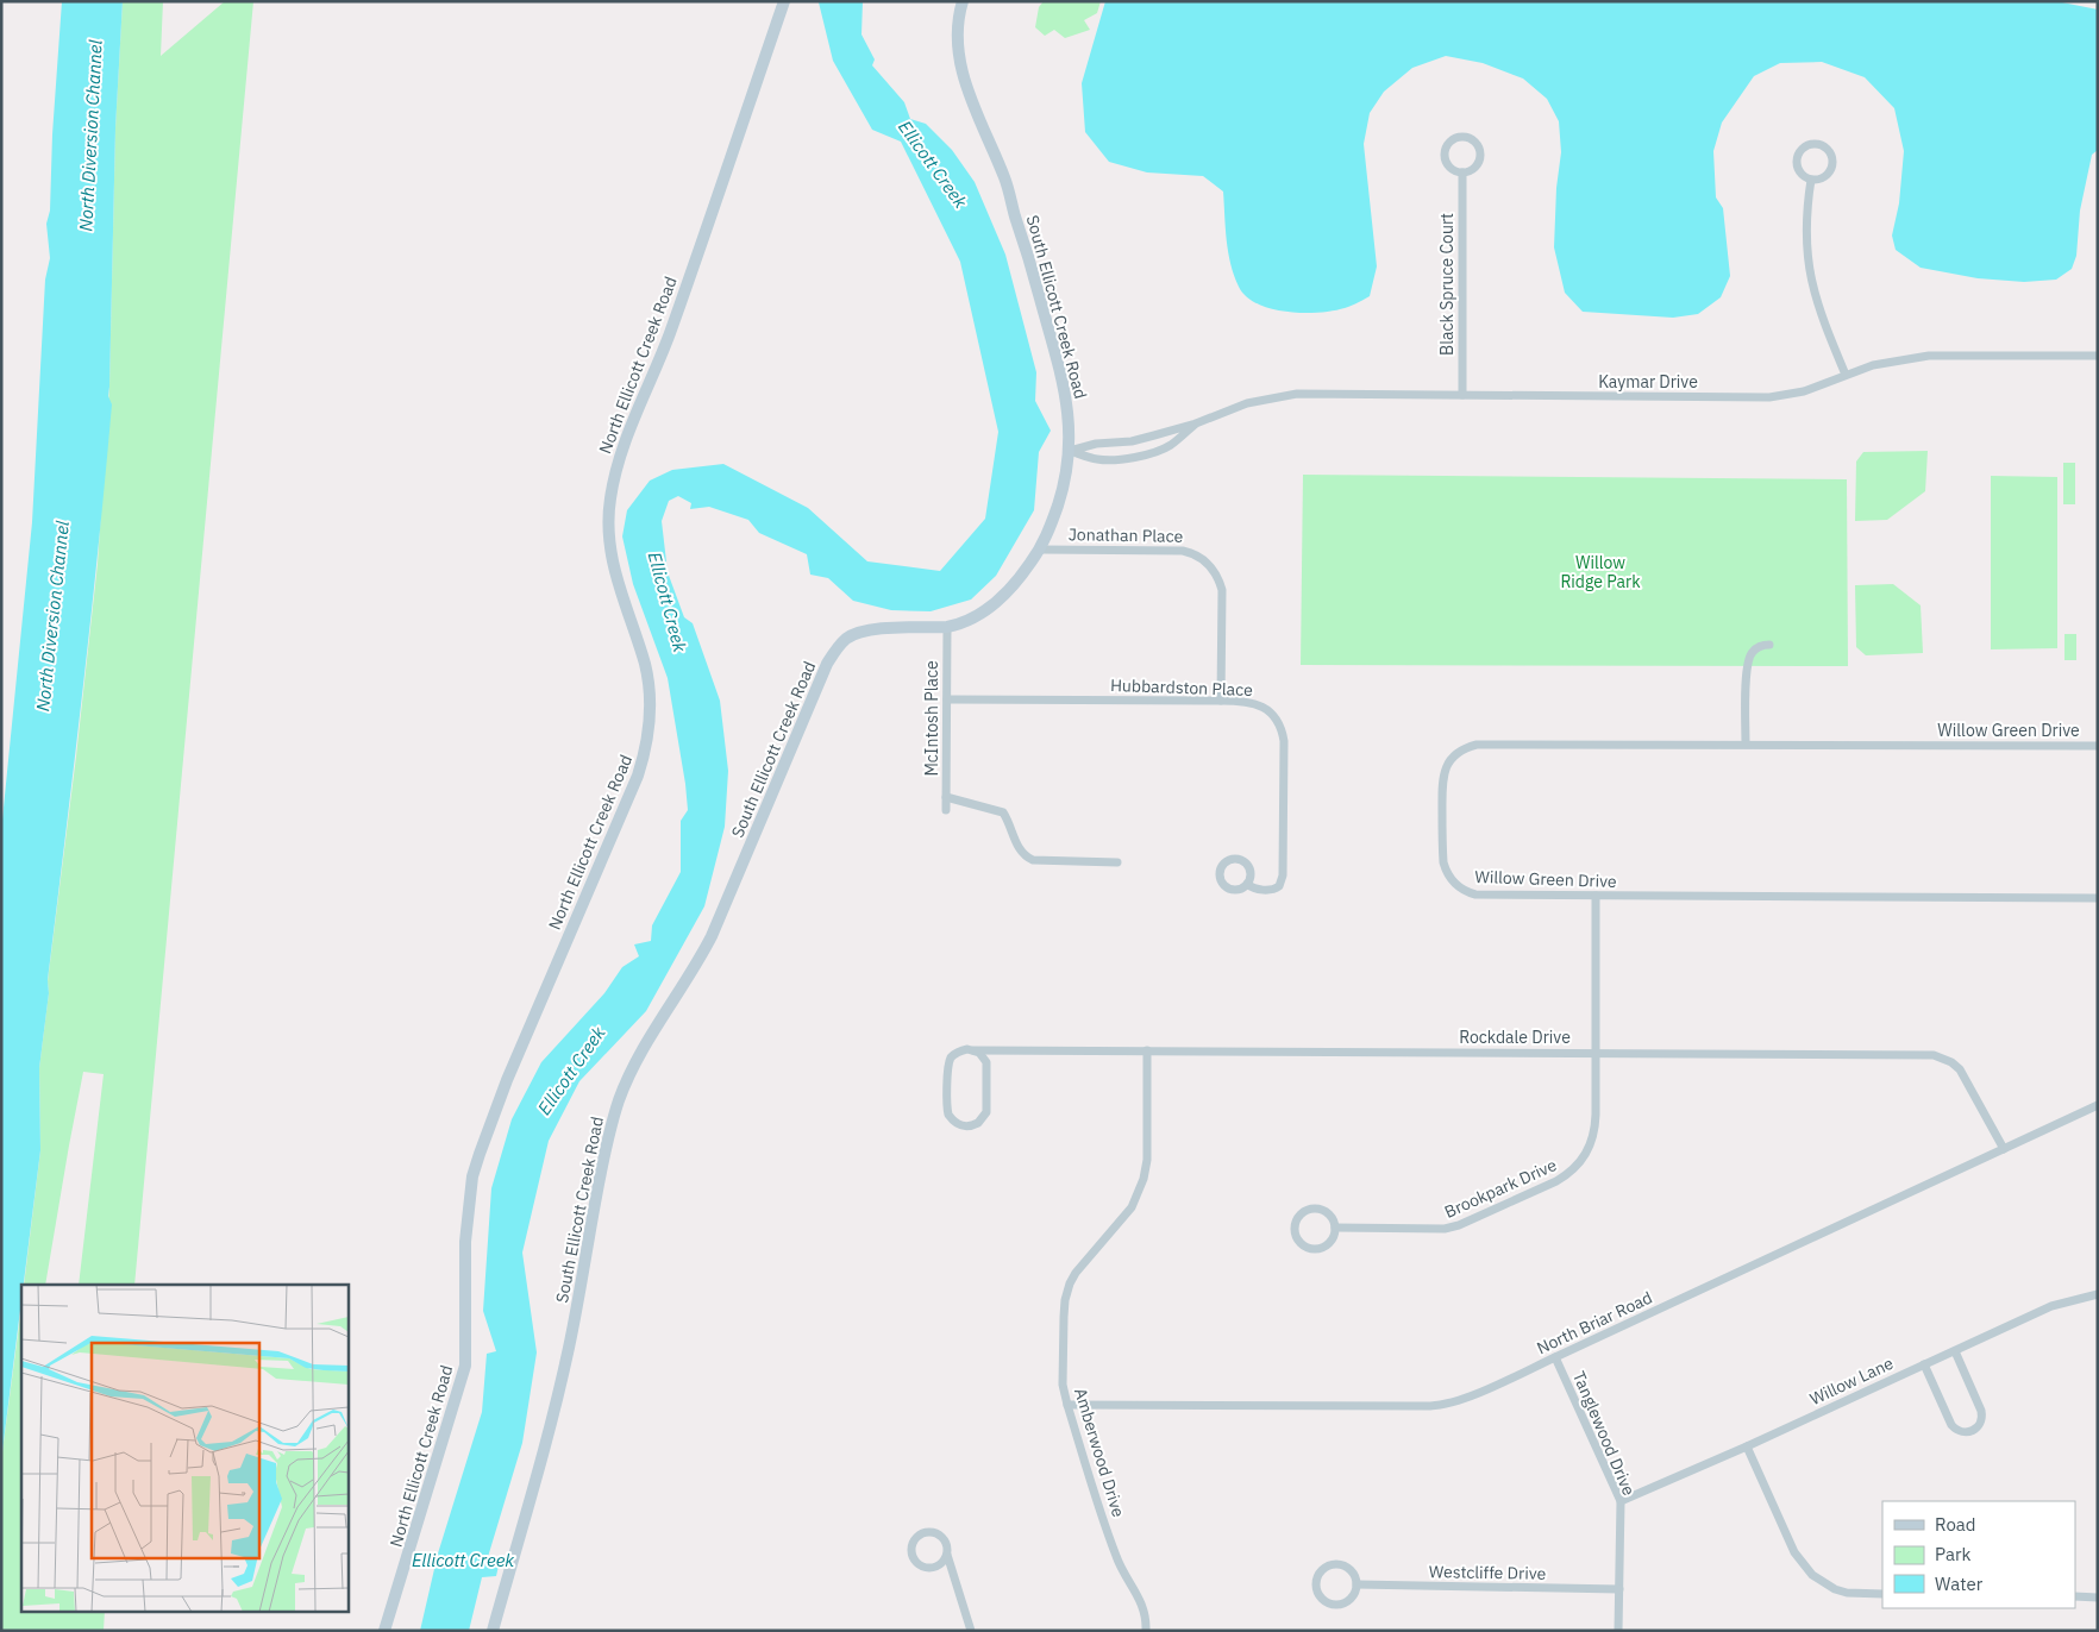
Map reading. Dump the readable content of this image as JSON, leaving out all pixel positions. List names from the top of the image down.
{
  "streets": {
    "street": [
      "Black Spruce Court",
      "South Ellicott Creek Road",
      "North Ellicott Creek Road",
      "Kaymar Drive",
      "Jonathan Place",
      "Hubbardston Place",
      "McIntosh Place",
      "Willow Green Drive",
      "Rockdale Drive",
      "Brookpark Drive",
      "North Briar Road",
      "Willow Lane",
      "Tanglewood Drive",
      "Amberwood Drive",
      "Westcliffe Drive"
    ]
  },
  "crossings": [
    ["Black Spruce Court", "Kaymar Drive"],
    ["South Ellicott Creek Road", "Kaymar Drive"],
    ["South Ellicott Creek Road", "Jonathan Place"],
    ["South Ellicott Creek Road", "McIntosh Place"],
    ["Jonathan Place", "Hubbardston Place"],
    ["Hubbardston Place", "McIntosh Place"],
    ["Willow Green Drive", "Brookpark Drive"],
    ["Rockdale Drive", "Brookpark Drive"],
    ["Rockdale Drive", "North Briar Road"],
    ["Rockdale Drive", "Amberwood Drive"],
    ["North Briar Road", "Tanglewood Drive"],
    ["North Briar Road", "Amberwood Drive"],
    ["Willow Lane", "Tanglewood Drive"],
    ["Tanglewood Drive", "Westcliffe Drive"]
  ],
  "water": ["North Diversion Channel", "Ellicott Creek"],
  "parks": ["Willow Ridge Park"],
  "legend": ["Road", "Park", "Water"]
}
